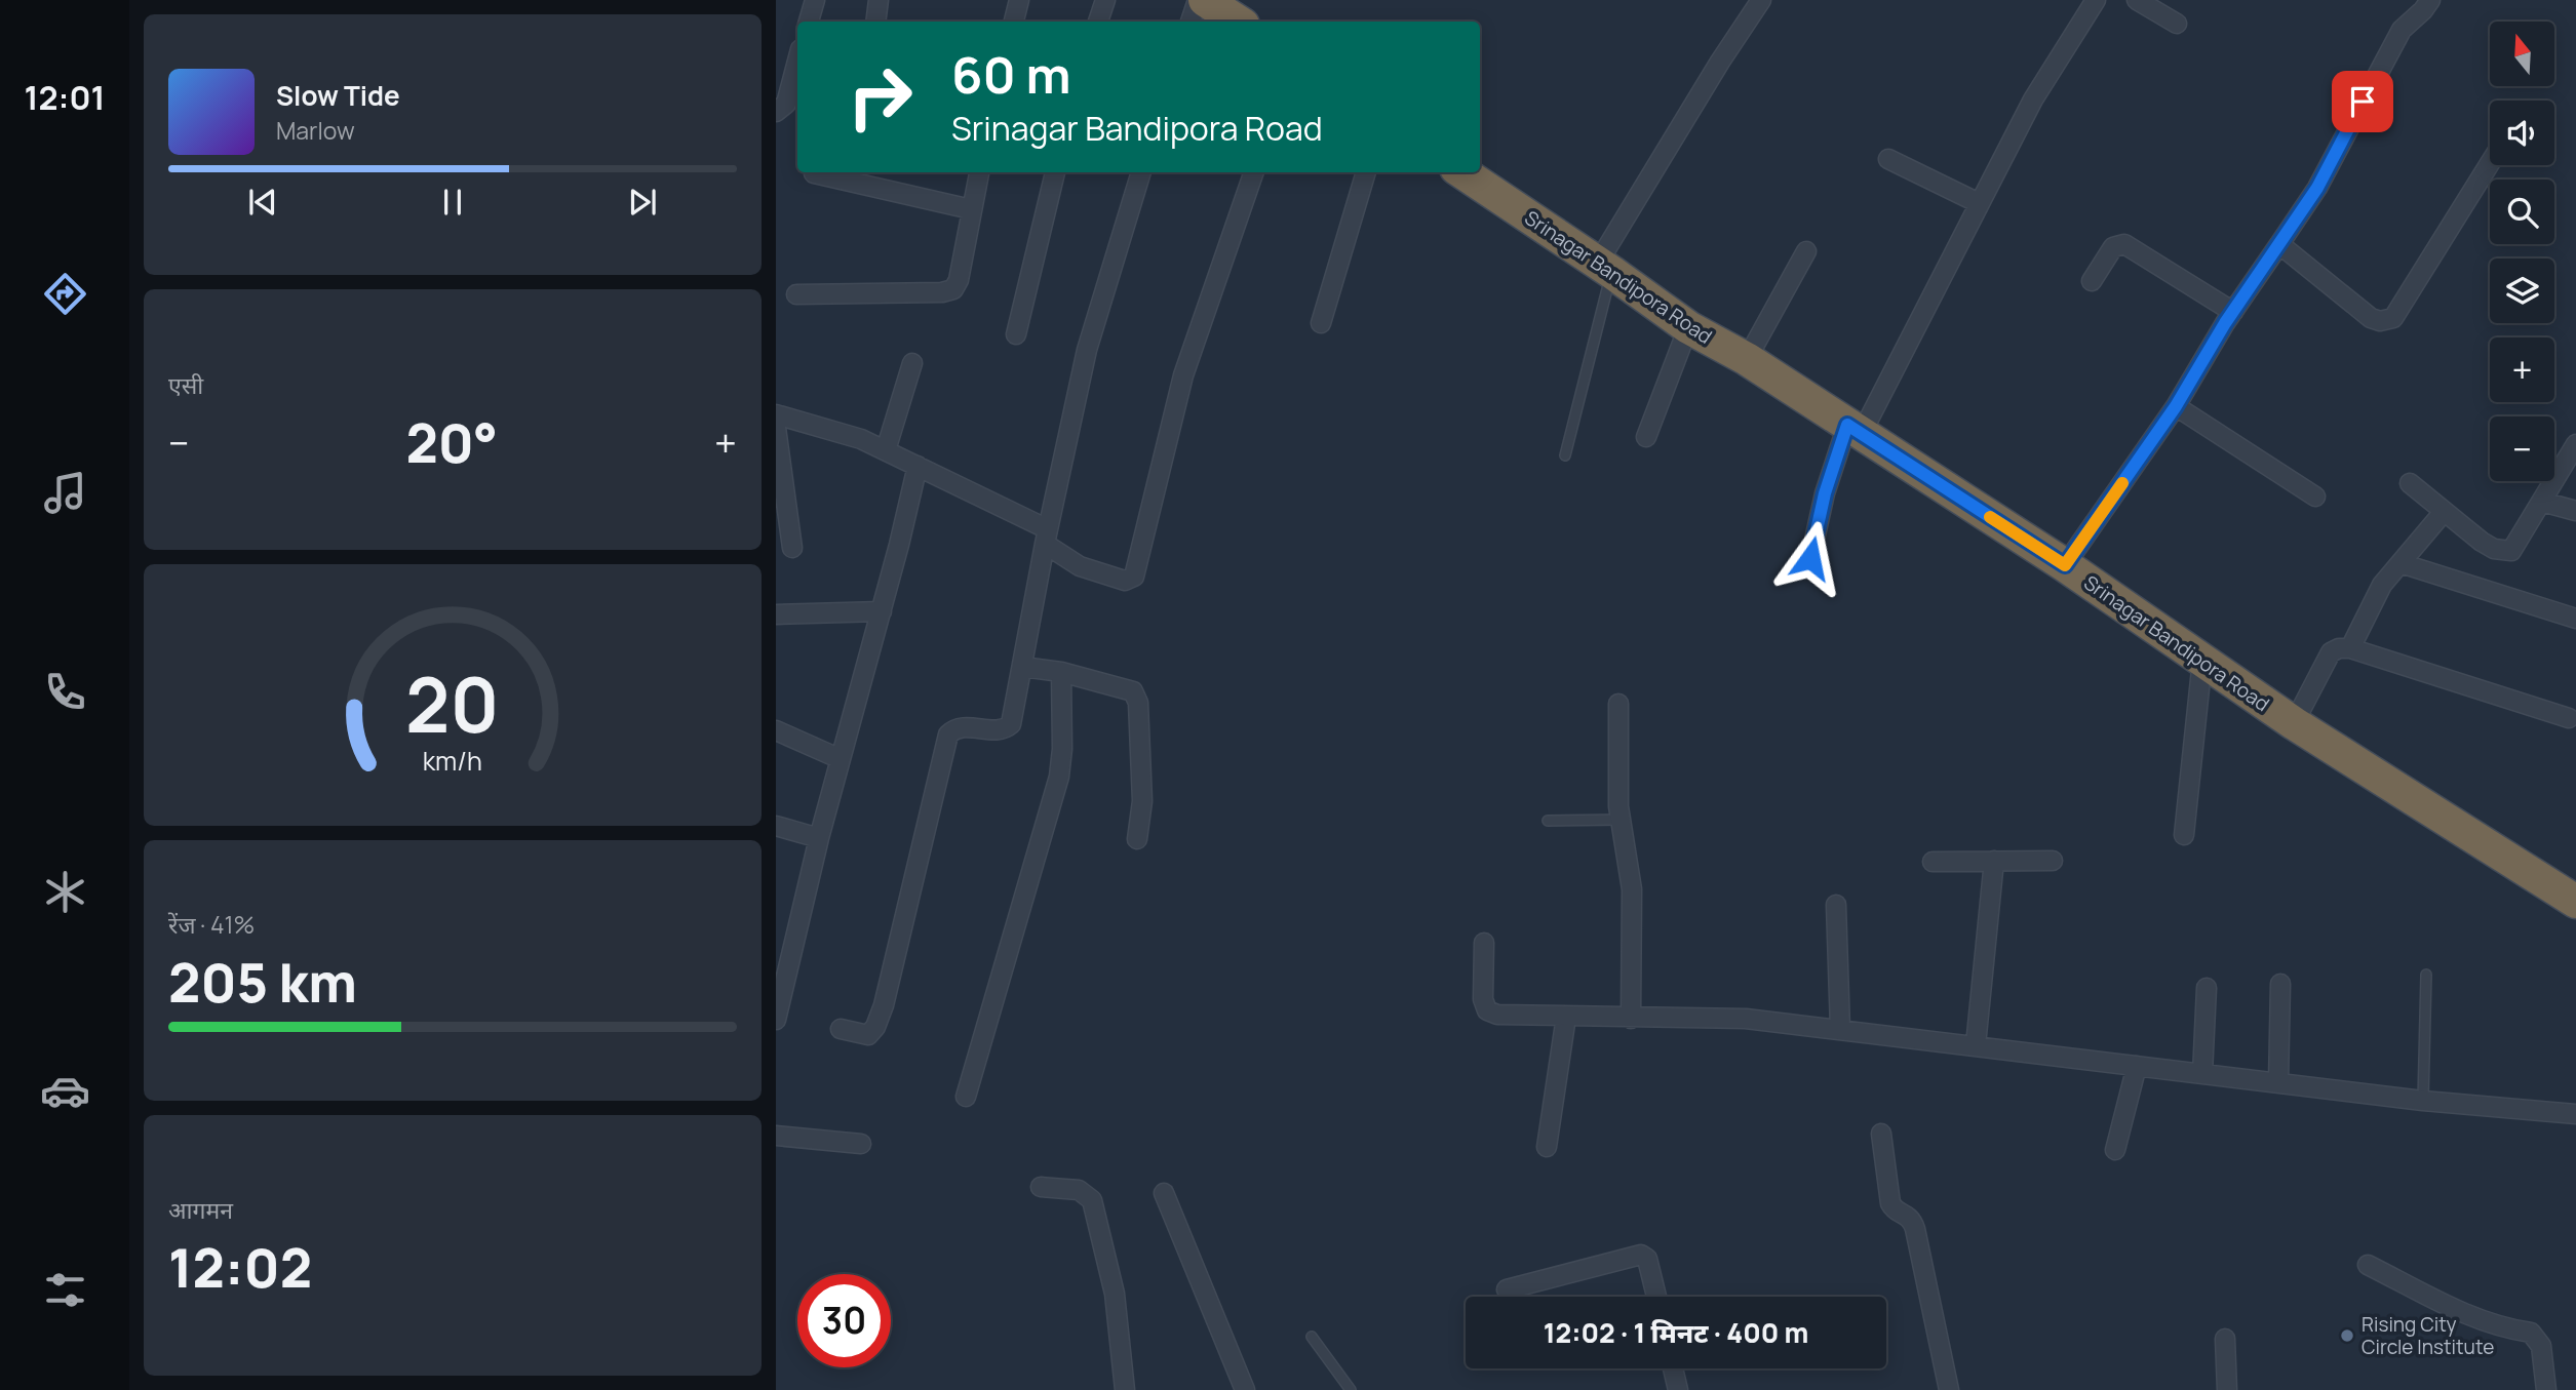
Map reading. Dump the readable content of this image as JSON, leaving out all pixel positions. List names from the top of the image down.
{
  "streets": {
    "highway": ["Srinagar Bandipora Road"]
  },
  "places": ["Rising City Circle Institute"],
  "north": "top",
  "page": {
    "tabs": "12:01",
    "map_buttons": ["+", "−"],
    "turn": ["60 m", "Srinagar Bandipora Road"],
    "song": ["Slow Tide", "Marlow"],
    "tile": [
      "एसी",
      ["रेंज · 41%", "205 km"],
      ["आगमन", "12:02"]
    ],
    "heat": ["−", "20°", "+"],
    "limit": "30",
    "trip": "12:02 · 1 मिनट · 400 m",
    "gauge": ["20", "km/h"]
  }
}
